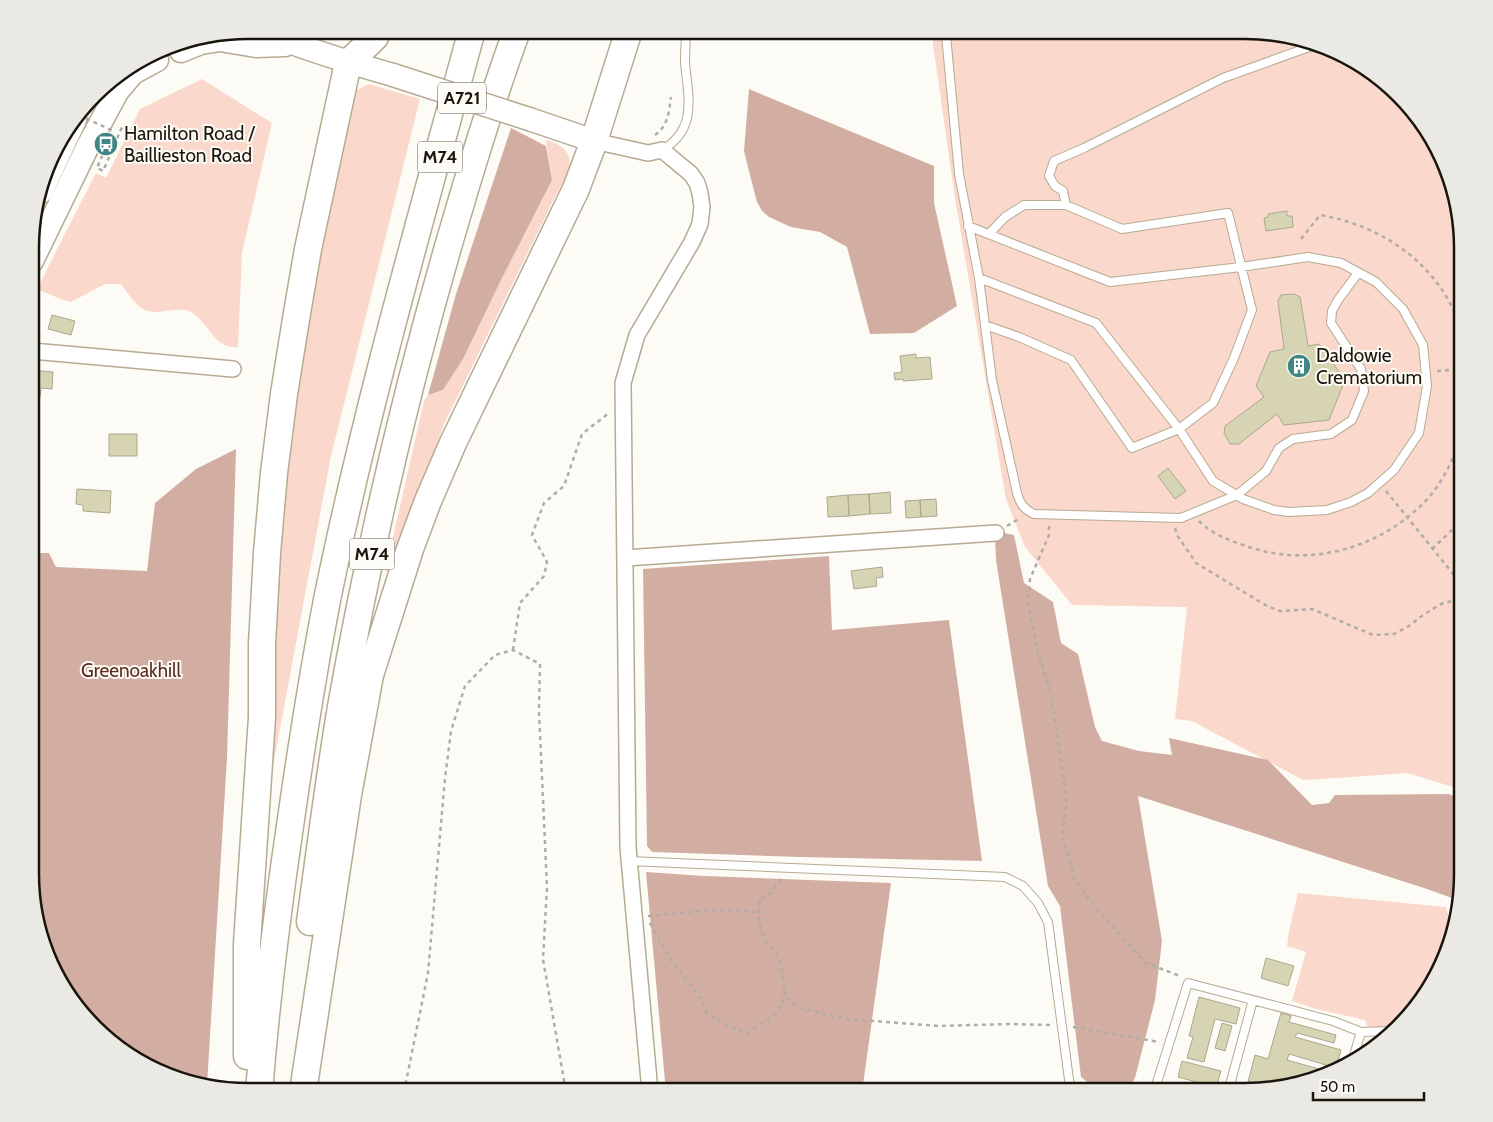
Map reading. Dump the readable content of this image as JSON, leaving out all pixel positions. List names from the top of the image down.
{
  "streets": {
    "highway": ["M74"],
    "main road": ["A721"]
  },
  "crossings": [
    ["A721", "M74"]
  ],
  "parks": ["Greenoakhill"],
  "places": {
    "bus stop": ["Hamilton Road / Baillieston Road"],
    "building": ["Daldowie Crematorium"]
  },
  "scale_bar": "50 m"
}
